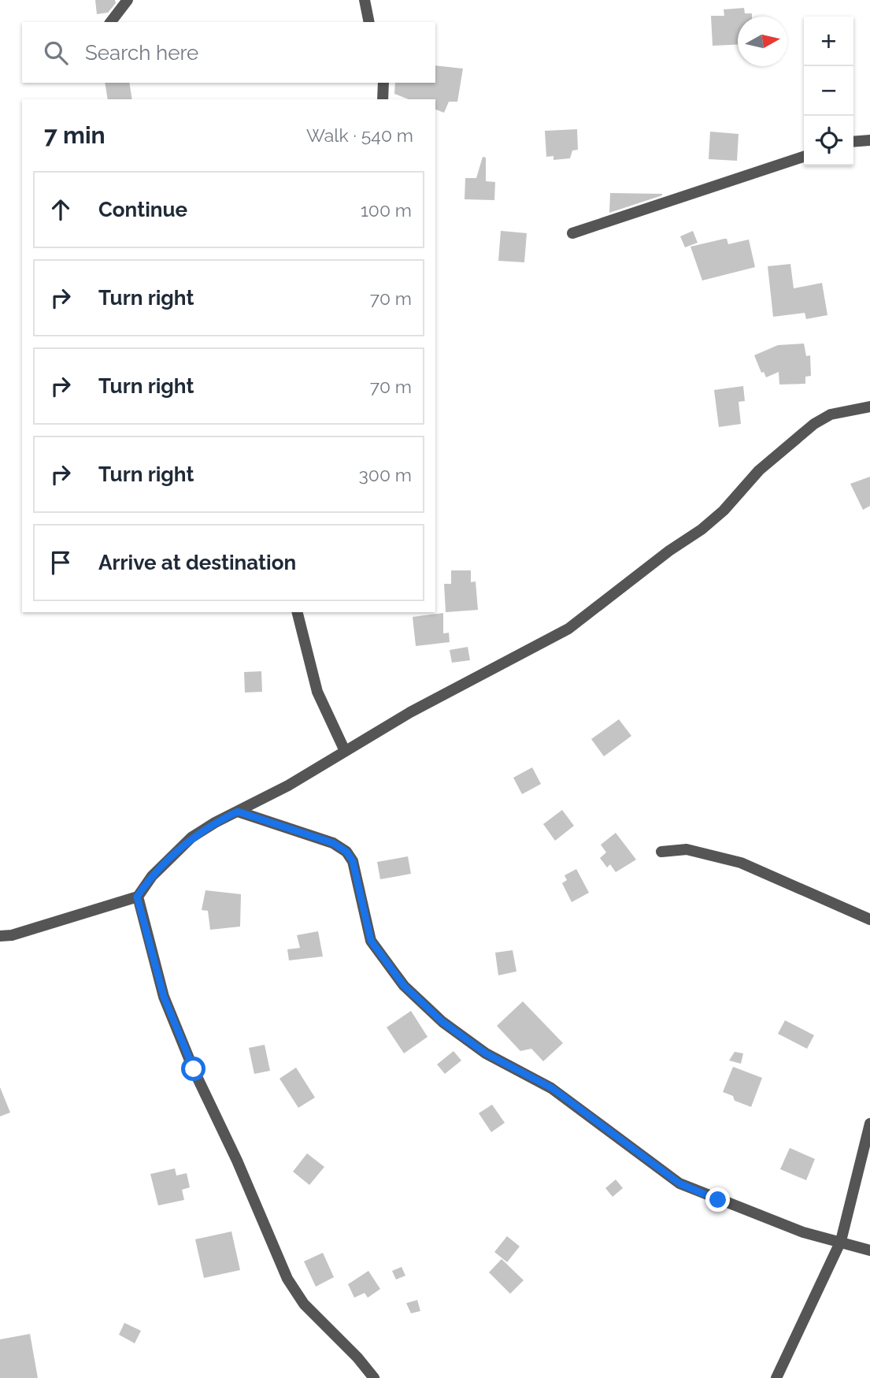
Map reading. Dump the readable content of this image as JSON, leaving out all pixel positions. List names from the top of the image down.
{
  "north": "right",
  "page": {
    "map_buttons": ["+", "−"],
    "search": "Search here",
    "heading": ["7 min", "Walk · 540 m"],
    "list": [
      ["Continue", "100 m"],
      ["Turn right", "70 m"],
      ["Turn right", "70 m"],
      ["Turn right", "300 m"],
      "Arrive at destination"
    ]
  }
}
